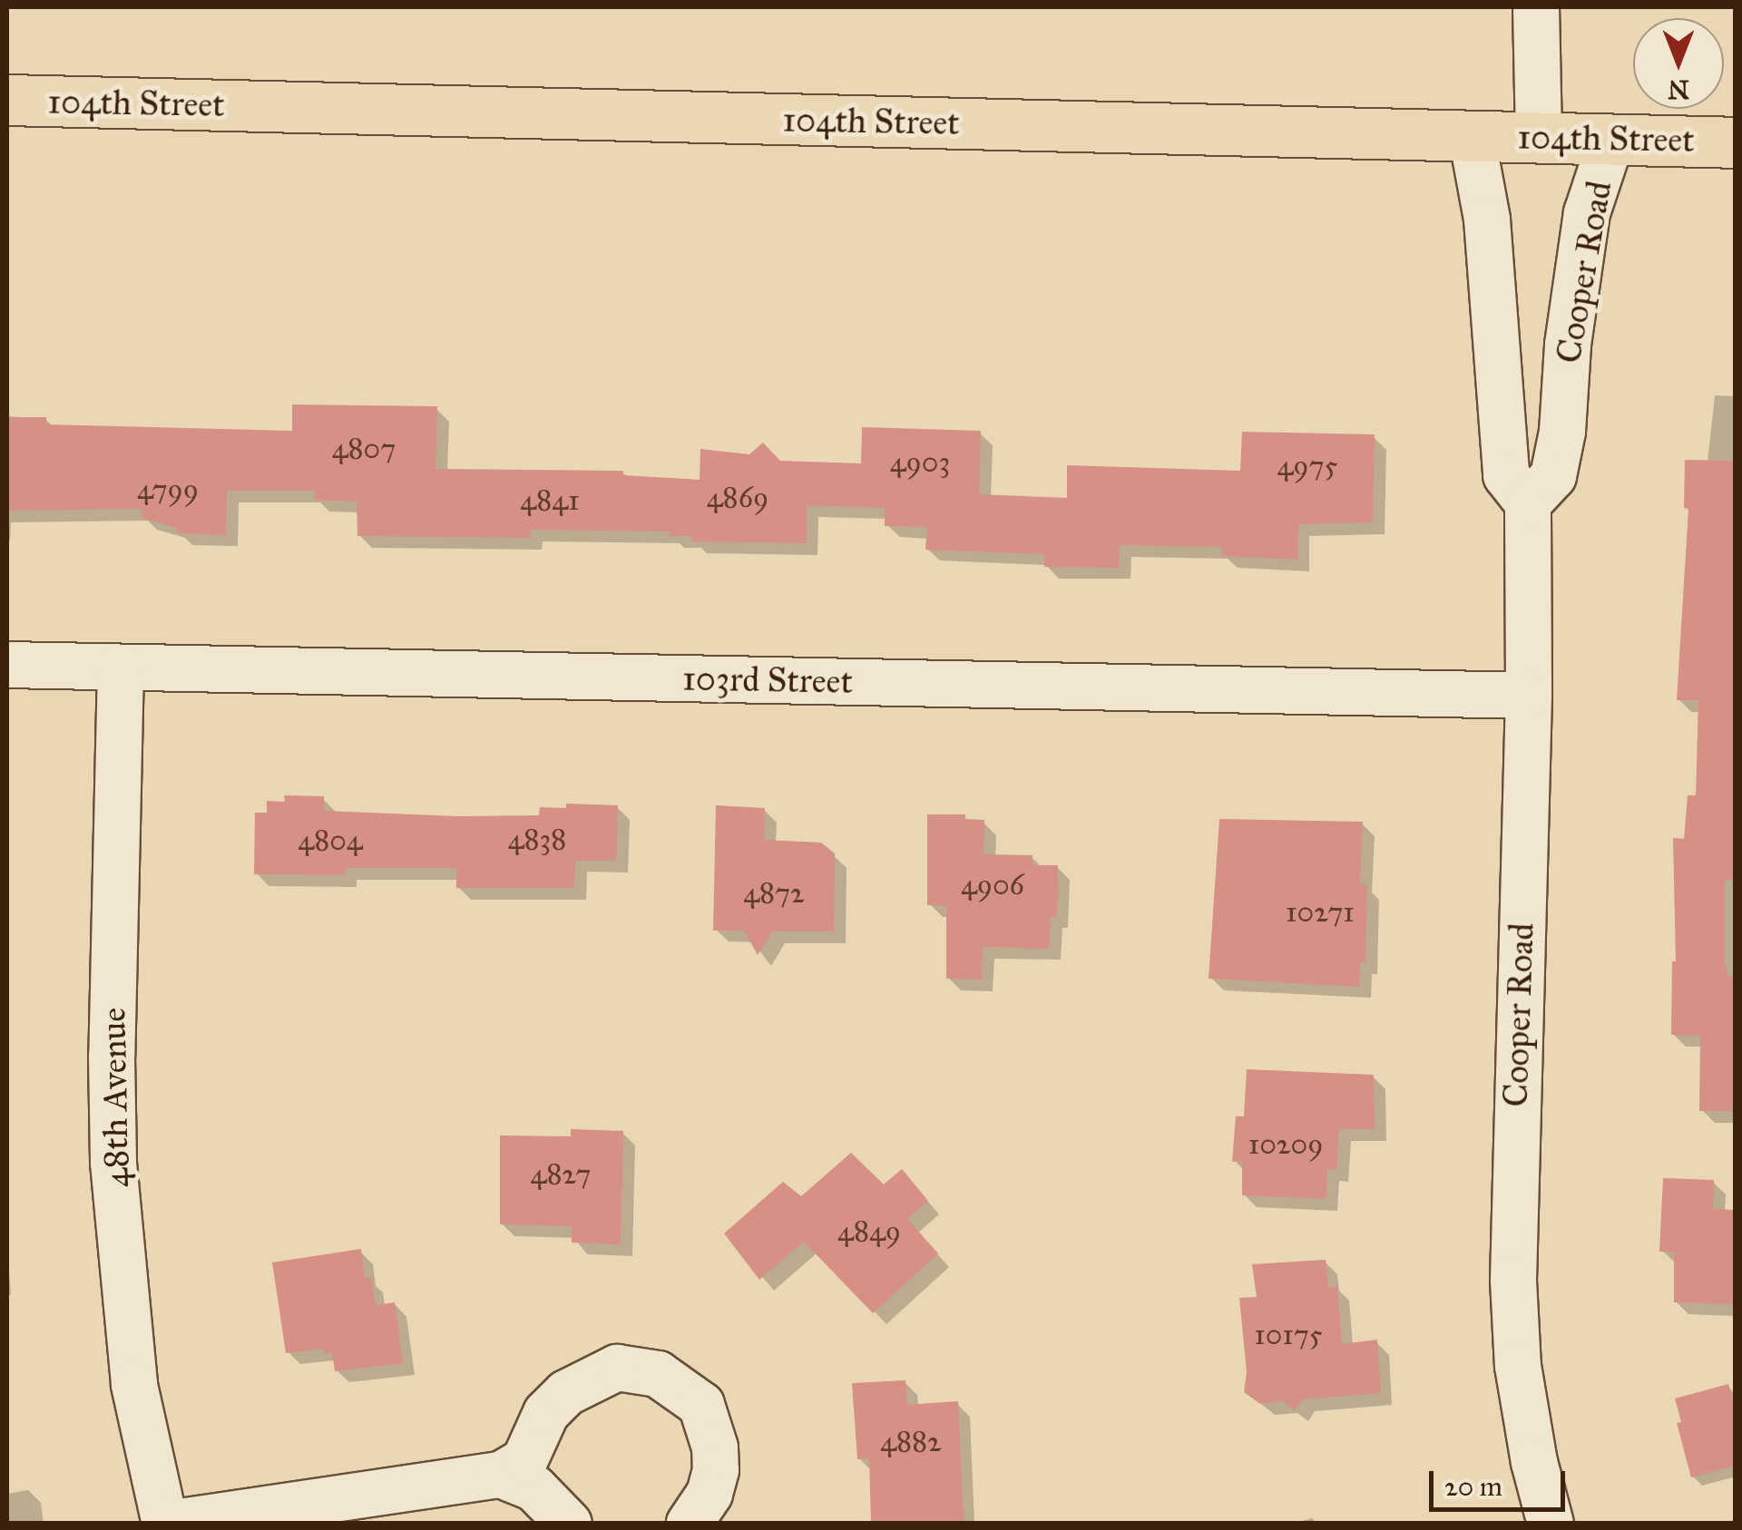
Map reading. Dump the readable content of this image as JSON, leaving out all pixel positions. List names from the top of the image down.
{
  "streets": {
    "main road": ["104th Street"],
    "street": ["Cooper Road", "103rd Street", "48th Avenue"]
  },
  "crossings": [
    ["104th Street", "Cooper Road"],
    ["Cooper Road", "103rd Street"],
    ["103rd Street", "48th Avenue"]
  ],
  "house_numbers": [
    "4807",
    "4903",
    "4975",
    "4799",
    "4869",
    "4841",
    "4838",
    "4804",
    "4906",
    "4872",
    "10271",
    "10209",
    "4827",
    "4849",
    "10175",
    "4882"
  ],
  "scale_bar": "20 m",
  "north": "bottom"
}
